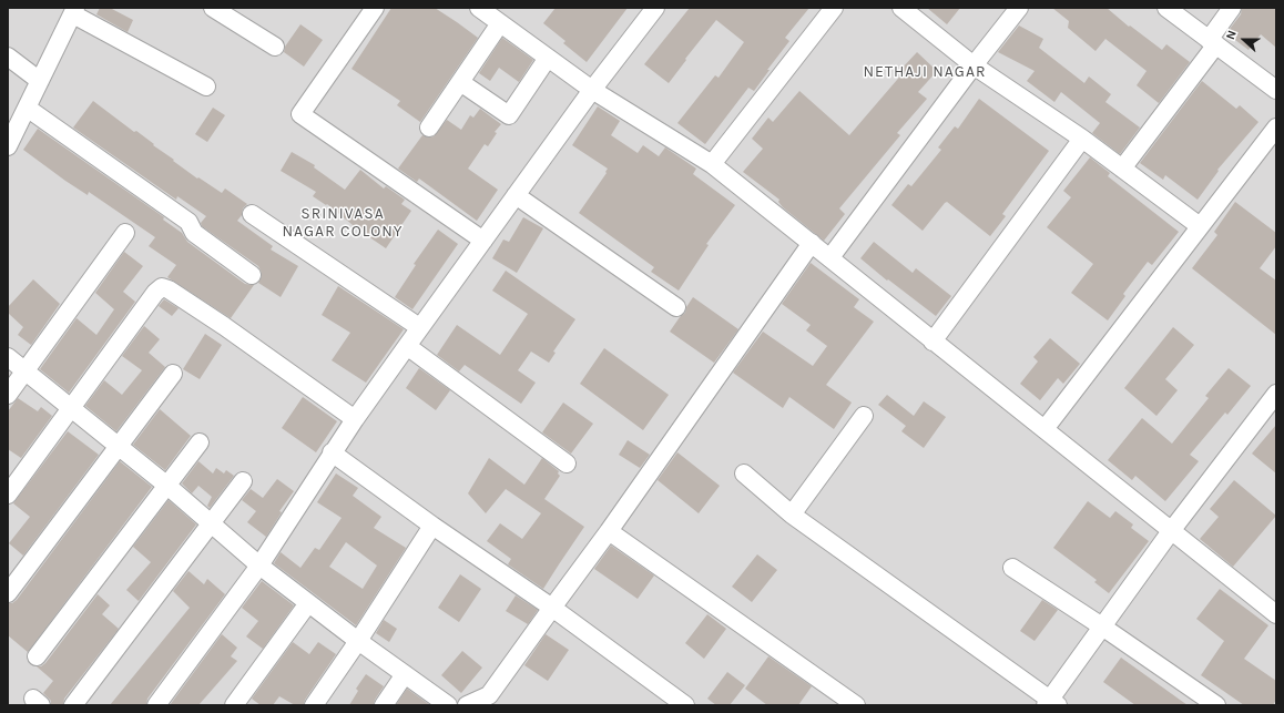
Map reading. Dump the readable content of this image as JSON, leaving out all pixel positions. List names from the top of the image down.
{
  "districts": ["NETHAJI NAGAR", "SRINIVASA NAGAR COLONY"],
  "north": "left"
}
